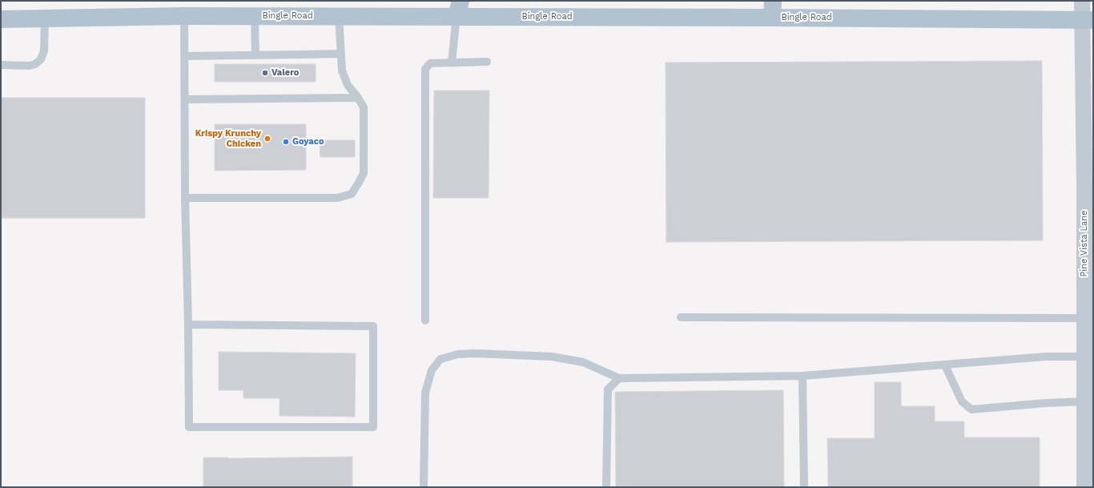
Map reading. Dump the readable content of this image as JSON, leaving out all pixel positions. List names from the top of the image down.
{
  "streets": {
    "main road": ["Bingle Road"],
    "street": ["Pine Vista Lane"]
  },
  "crossings": [
    ["Bingle Road", "Pine Vista Lane"]
  ],
  "places": ["Valero", "Krispy Krunchy Chicken", "Goyaco"]
}
